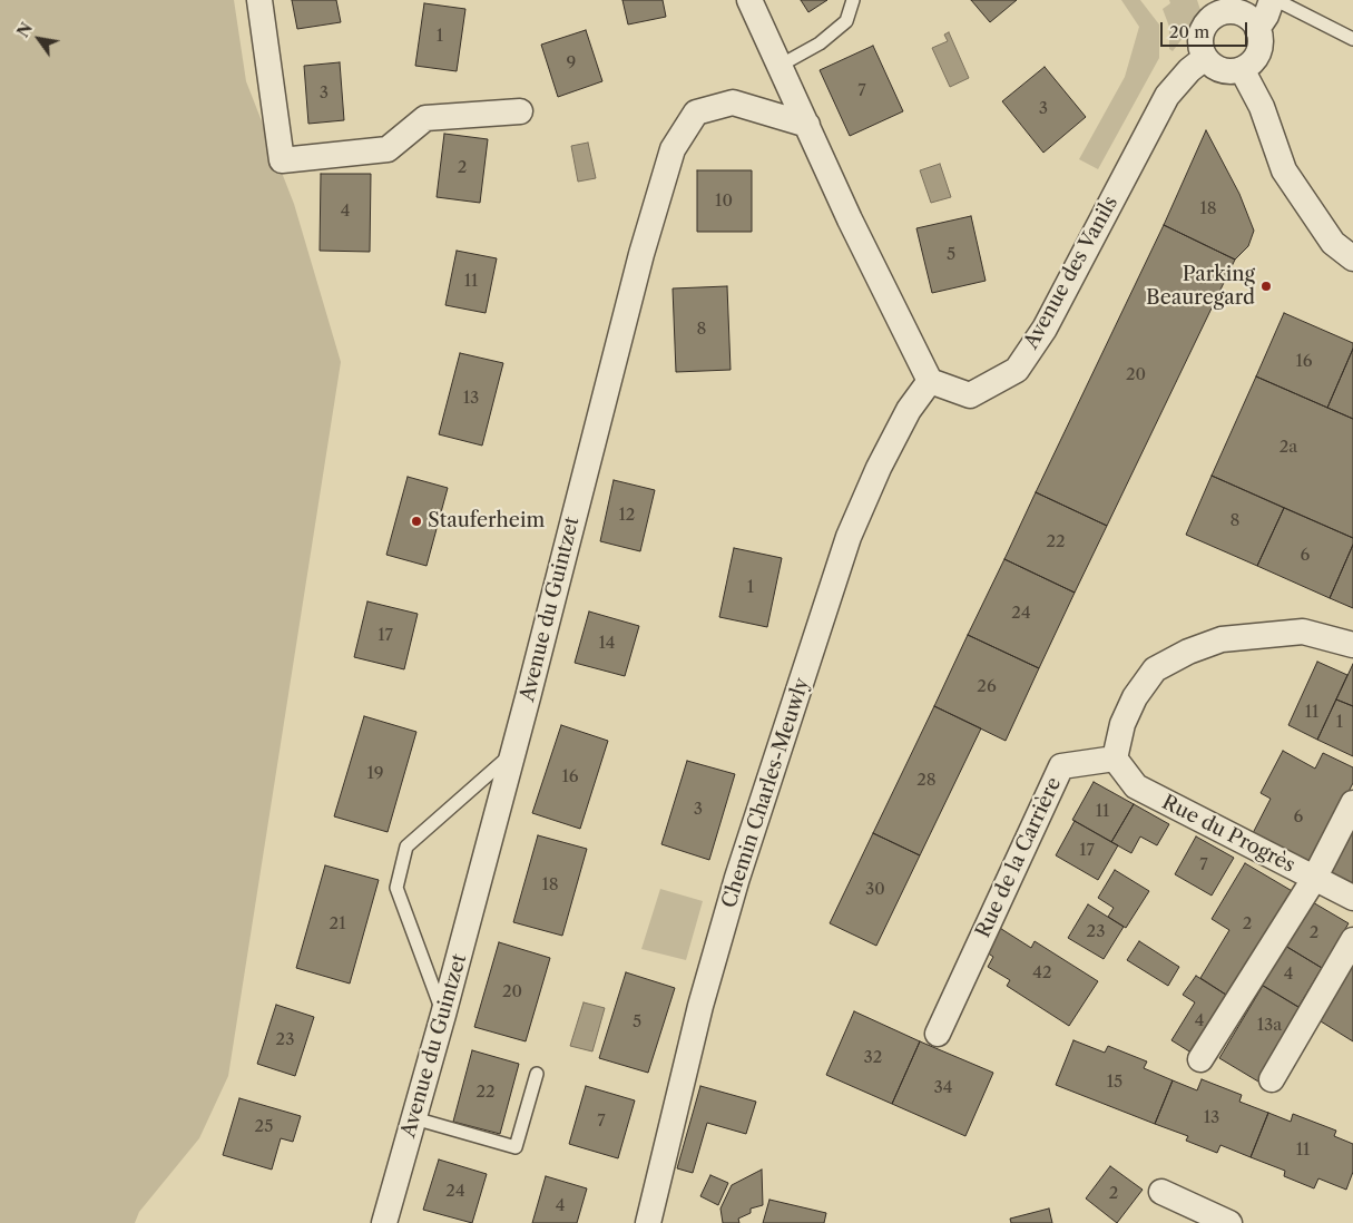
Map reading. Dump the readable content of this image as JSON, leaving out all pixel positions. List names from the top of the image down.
{
  "streets": {
    "street": [
      "Avenue des Vanils",
      "Avenue du Guintzet",
      "Chemin Charles-Meuwly",
      "Rue du Progrès",
      "Rue de la Carrière"
    ]
  },
  "crossings": [
    ["Avenue des Vanils", "Chemin Charles-Meuwly"],
    ["Rue du Progrès", "Rue de la Carrière"]
  ],
  "places": ["Parking Beauregard", "Stauferheim"],
  "house_numbers": [
    "1",
    "9",
    "7",
    "3",
    "3",
    "2",
    "10",
    "18",
    "4",
    "5",
    "11",
    "8",
    "16",
    "20",
    "13",
    "2a",
    "12",
    "8",
    "22",
    "6",
    "1",
    "24",
    "17",
    "14",
    "26",
    "11",
    "1",
    "19",
    "16",
    "28",
    "3",
    "11",
    "6",
    "17",
    "7",
    "18",
    "30",
    "21",
    "2",
    "23",
    "2",
    "42",
    "4",
    "20",
    "4",
    "5",
    "13a",
    "23",
    "32",
    "15",
    "34",
    "22",
    "13",
    "7",
    "25",
    "11",
    "24",
    "2",
    "4"
  ],
  "scale_bar": "20 m",
  "north": "top left"
}
